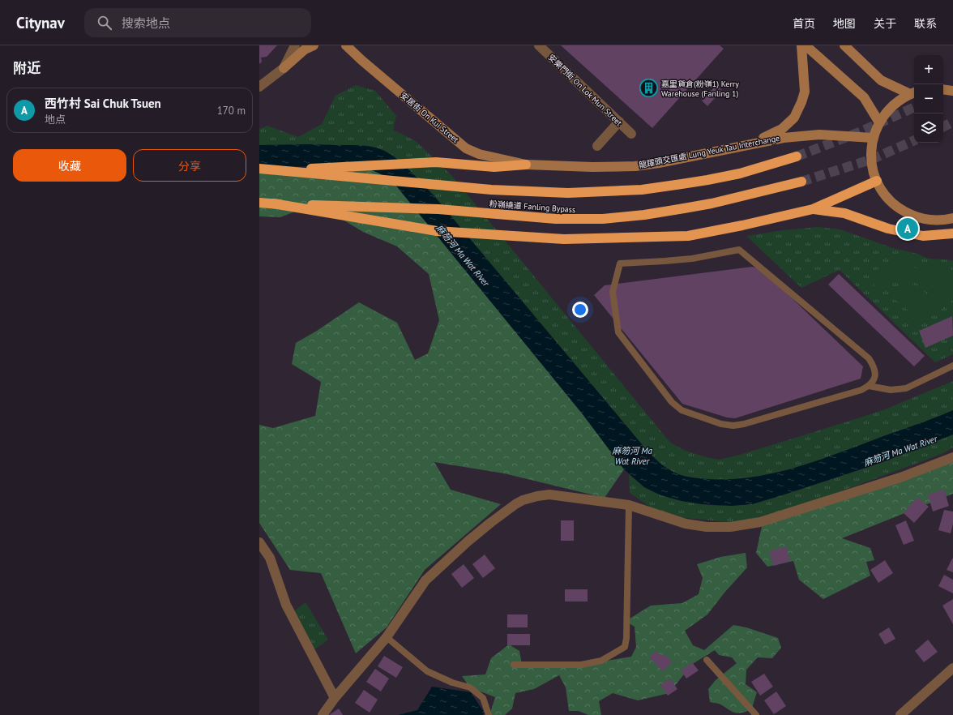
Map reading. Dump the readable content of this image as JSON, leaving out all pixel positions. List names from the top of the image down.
{
  "streets": {
    "highway": ["粉嶺繞道 Fanling Bypass"],
    "main road": ["安居街 On Kui Street", "龍躍頭交匯處 Lung Yeuk Tau Interchange"],
    "street": ["安樂門街 On Lok Mun Street"]
  },
  "crossings": [
    ["安居街 On Kui Street", "龍躍頭交匯處 Lung Yeuk Tau Interchange"]
  ],
  "water": ["麻笏河 Ma Wat River"],
  "places": {
    "building": ["嘉里貨倉(粉嶺1) Kerry Warehouse (Fanling 1)"]
  },
  "page": {
    "header": "Citynav",
    "search": "搜索地点",
    "nav": [
      "首页",
      "地图",
      "关于",
      "联系"
    ],
    "heading": "附近",
    "map_buttons": ["+", "−"],
    "list": [
      {
        "mark": "A",
        "name": "西竹村 Sai Chuk Tsuen",
        "note": "地点",
        "value": "170 m"
      }
    ],
    "buttons": ["收藏", "分享"],
    "pins": "A"
  }
}
